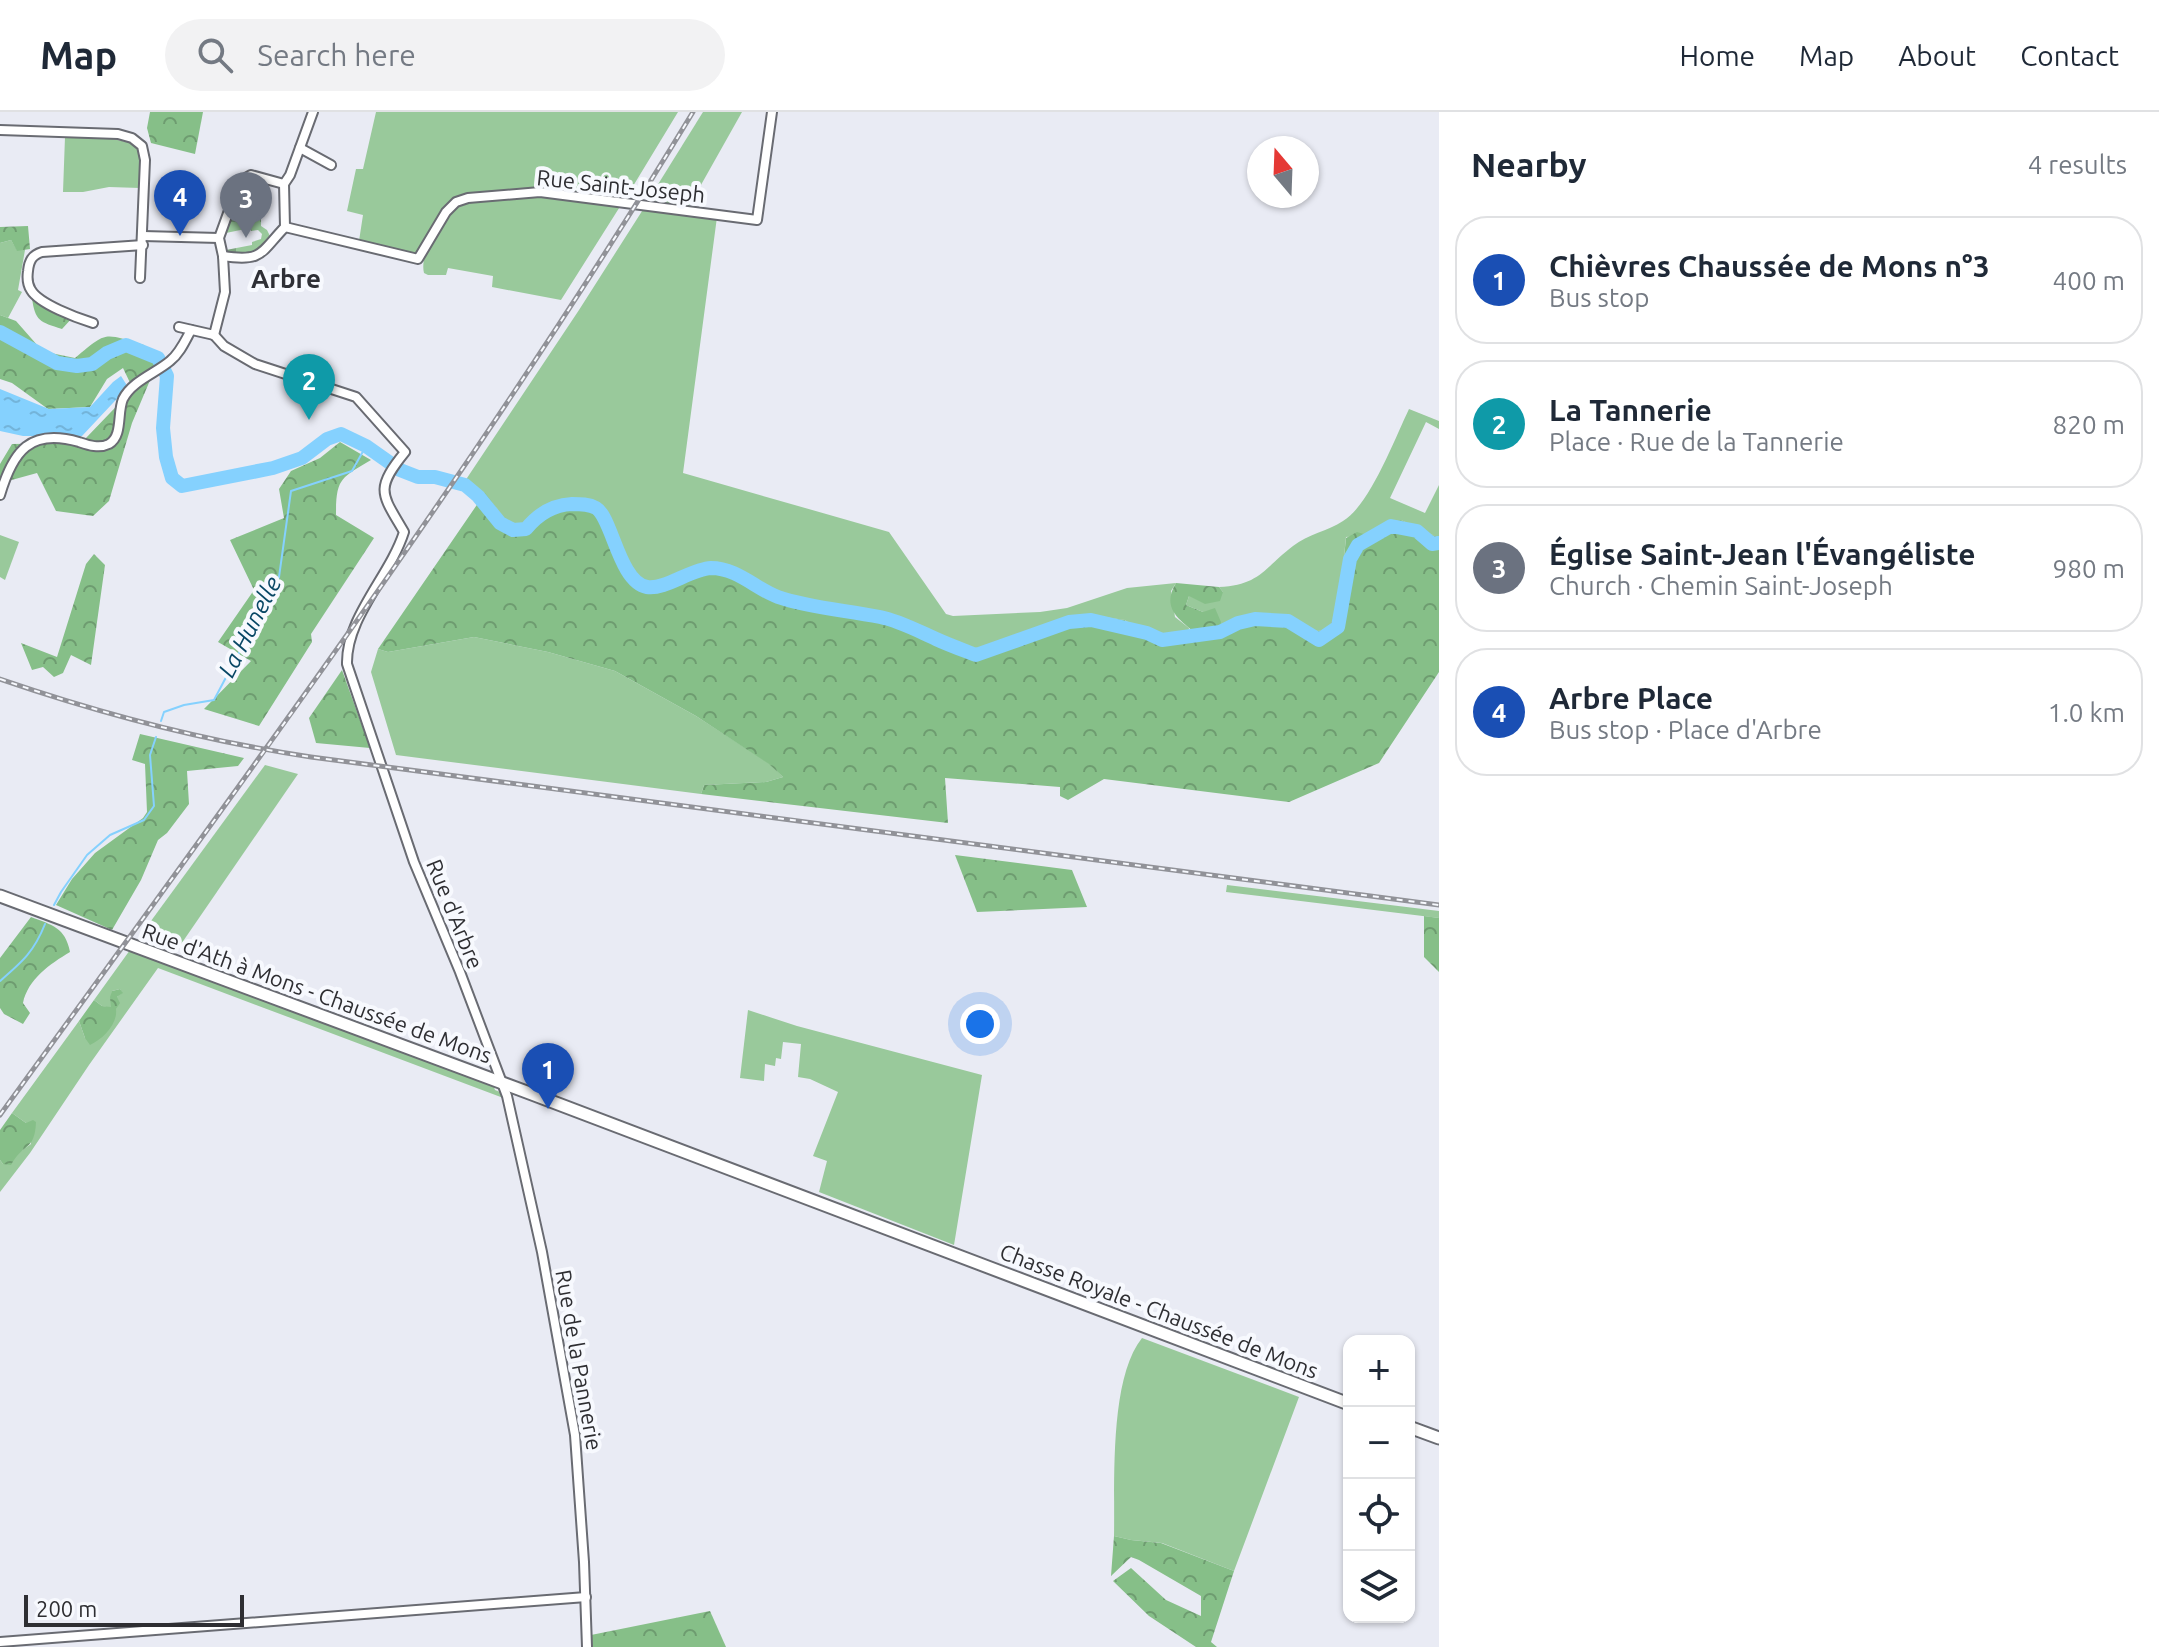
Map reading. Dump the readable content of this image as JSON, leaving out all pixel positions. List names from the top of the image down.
{
  "streets": {
    "main road": ["Rue d'Ath à Mons - Chaussée de Mons", "Chasse Royale - Chaussée de Mons"],
    "street": ["Rue Saint-Joseph", "Rue d'Arbre", "Rue de la Pannerie"]
  },
  "crossings": [
    ["Rue d'Arbre", "Rue d'Ath à Mons - Chaussée de Mons"],
    ["Rue d'Arbre", "Rue de la Pannerie"],
    ["Rue d'Ath à Mons - Chaussée de Mons", "Chasse Royale - Chaussée de Mons"],
    ["Rue d'Ath à Mons - Chaussée de Mons", "Rue de la Pannerie"]
  ],
  "districts": ["Arbre"],
  "water": ["La Hunelle"],
  "scale_bar": "200 m",
  "north": "top",
  "page": {
    "header": "Map",
    "search": "Search here",
    "nav": [
      "Home",
      "Map",
      "About",
      "Contact"
    ],
    "heading": ["Nearby", "4 results"],
    "pins": [
      "4",
      "3",
      "2",
      "1"
    ],
    "list": [
      {
        "mark": "1",
        "name": "Chièvres Chaussée de Mons n°3",
        "note": "Bus stop",
        "value": "400 m"
      },
      {
        "mark": "2",
        "name": "La Tannerie",
        "note": "Place · Rue de la Tannerie",
        "value": "820 m"
      },
      {
        "mark": "3",
        "name": "Église Saint-Jean l'Évangéliste",
        "note": "Church · Chemin Saint-Joseph",
        "value": "980 m"
      },
      {
        "mark": "4",
        "name": "Arbre Place",
        "note": "Bus stop · Place d'Arbre",
        "value": "1.0 km"
      }
    ],
    "map_buttons": ["+", "−"],
    "scale": "200 m"
  }
}
